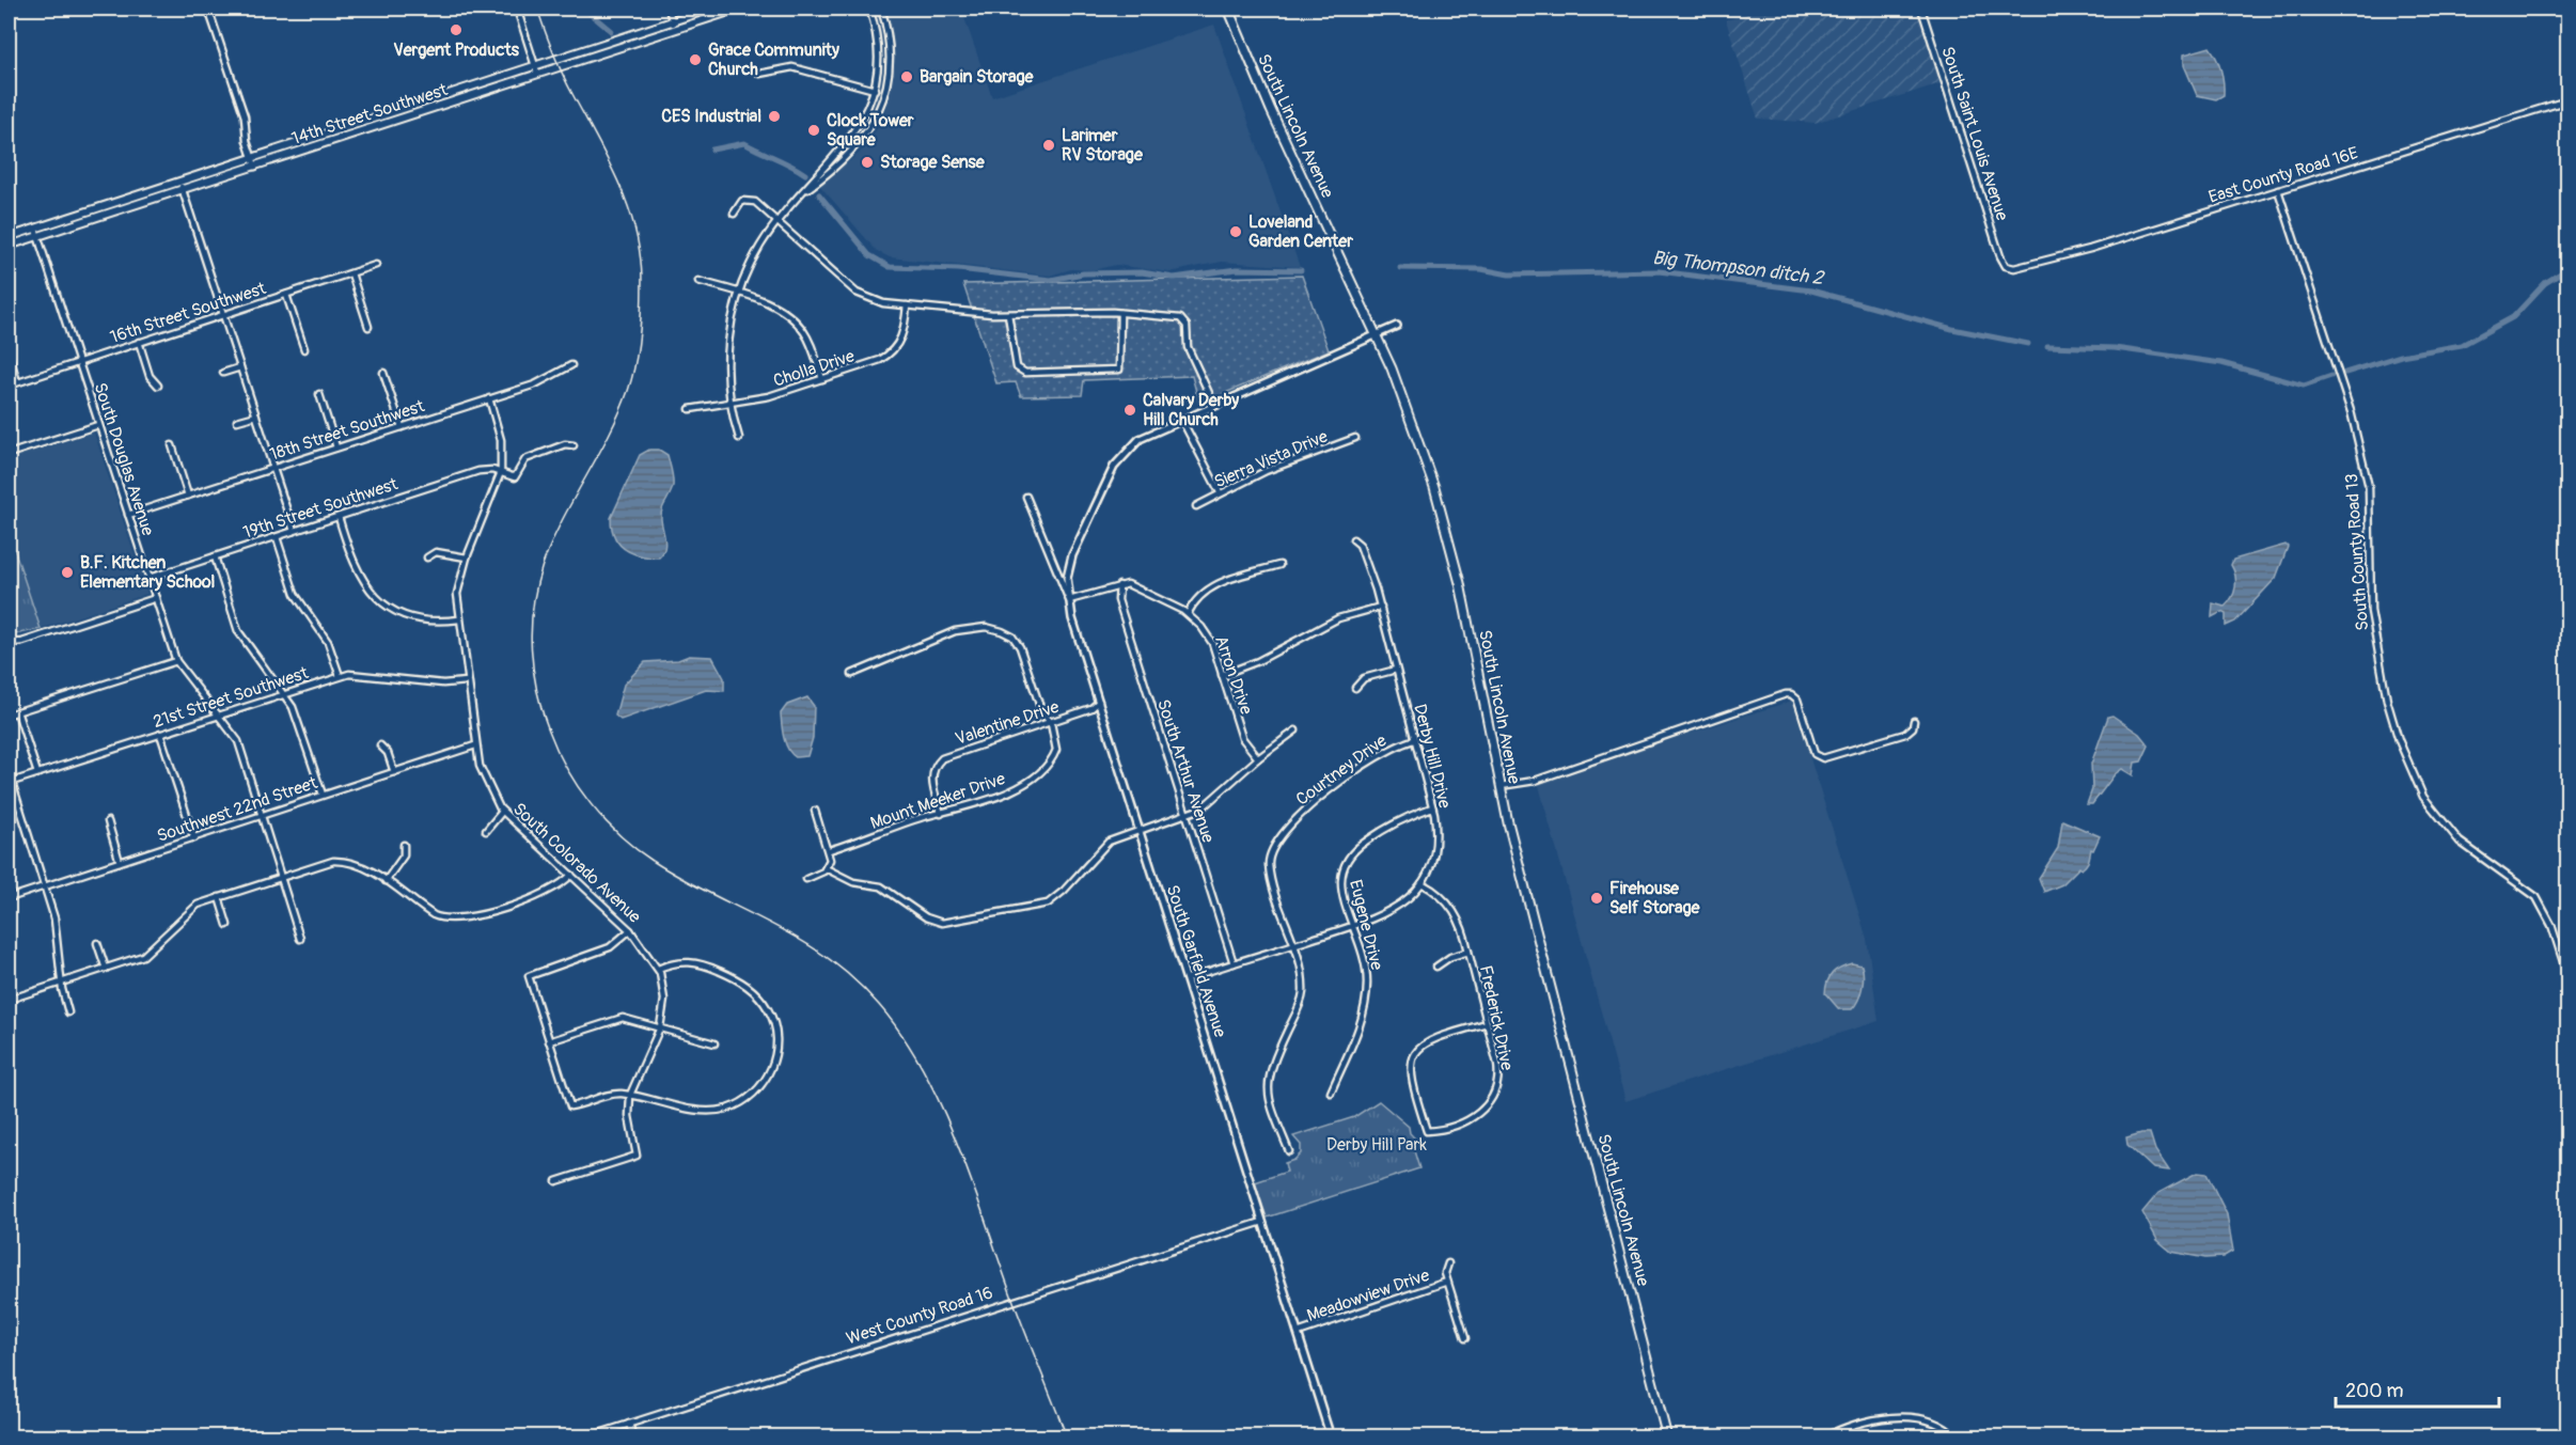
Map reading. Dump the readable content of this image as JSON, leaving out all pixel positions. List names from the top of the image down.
{
  "streets": {
    "highway": ["South Lincoln Avenue"],
    "main road": ["14th Street Southwest"],
    "street": [
      "South Saint Louis Avenue",
      "East County Road 16E",
      "16th Street Southwest",
      "Cholla Drive",
      "18th Street Southwest",
      "South Douglas Avenue",
      "Sierra Vista Drive",
      "19th Street Southwest",
      "South County Road 13",
      "Arron Drive",
      "21st Street Southwest",
      "Valentine Drive",
      "Derby Hill Drive",
      "Courtney Drive",
      "South Arthur Avenue",
      "Mount Meeker Drive",
      "Southwest 22nd Street",
      "South Colorado Avenue",
      "Eugene Drive",
      "South Garfield Avenue",
      "Frederick Drive",
      "Meadowview Drive",
      "West County Road 16"
    ]
  },
  "crossings": [
    ["14th Street Southwest", "South Douglas Avenue"],
    ["South Saint Louis Avenue", "East County Road 16E"],
    ["East County Road 16E", "South County Road 13"],
    ["16th Street Southwest", "South Douglas Avenue"],
    ["18th Street Southwest", "South Douglas Avenue"],
    ["18th Street Southwest", "South Colorado Avenue"],
    ["South Douglas Avenue", "19th Street Southwest"],
    ["South Douglas Avenue", "21st Street Southwest"],
    ["South Douglas Avenue", "Southwest 22nd Street"],
    ["19th Street Southwest", "South Colorado Avenue"],
    ["Arron Drive", "South Arthur Avenue"],
    ["21st Street Southwest", "South Colorado Avenue"],
    ["Valentine Drive", "Mount Meeker Drive"],
    ["Valentine Drive", "South Garfield Avenue"],
    ["Derby Hill Drive", "Courtney Drive"],
    ["Derby Hill Drive", "South Arthur Avenue"],
    ["Derby Hill Drive", "Eugene Drive"],
    ["Derby Hill Drive", "South Garfield Avenue"],
    ["Derby Hill Drive", "Frederick Drive"],
    ["Southwest 22nd Street", "South Colorado Avenue"],
    ["South Garfield Avenue", "Meadowview Drive"],
    ["South Garfield Avenue", "West County Road 16"]
  ],
  "water": ["Big Thompson ditch 2"],
  "parks": ["Derby Hill Park"],
  "places": [
    "Vergent Products",
    "Grace Community Church",
    "Bargain Storage",
    "CES Industrial",
    "Clock Tower Square",
    "Larimer RV Storage",
    "Storage Sense",
    "Loveland Garden Center",
    "Calvary Derby Hill Church",
    "B.F. Kitchen Elementary School",
    "Firehouse Self Storage"
  ],
  "scale_bar": "200 m"
}
